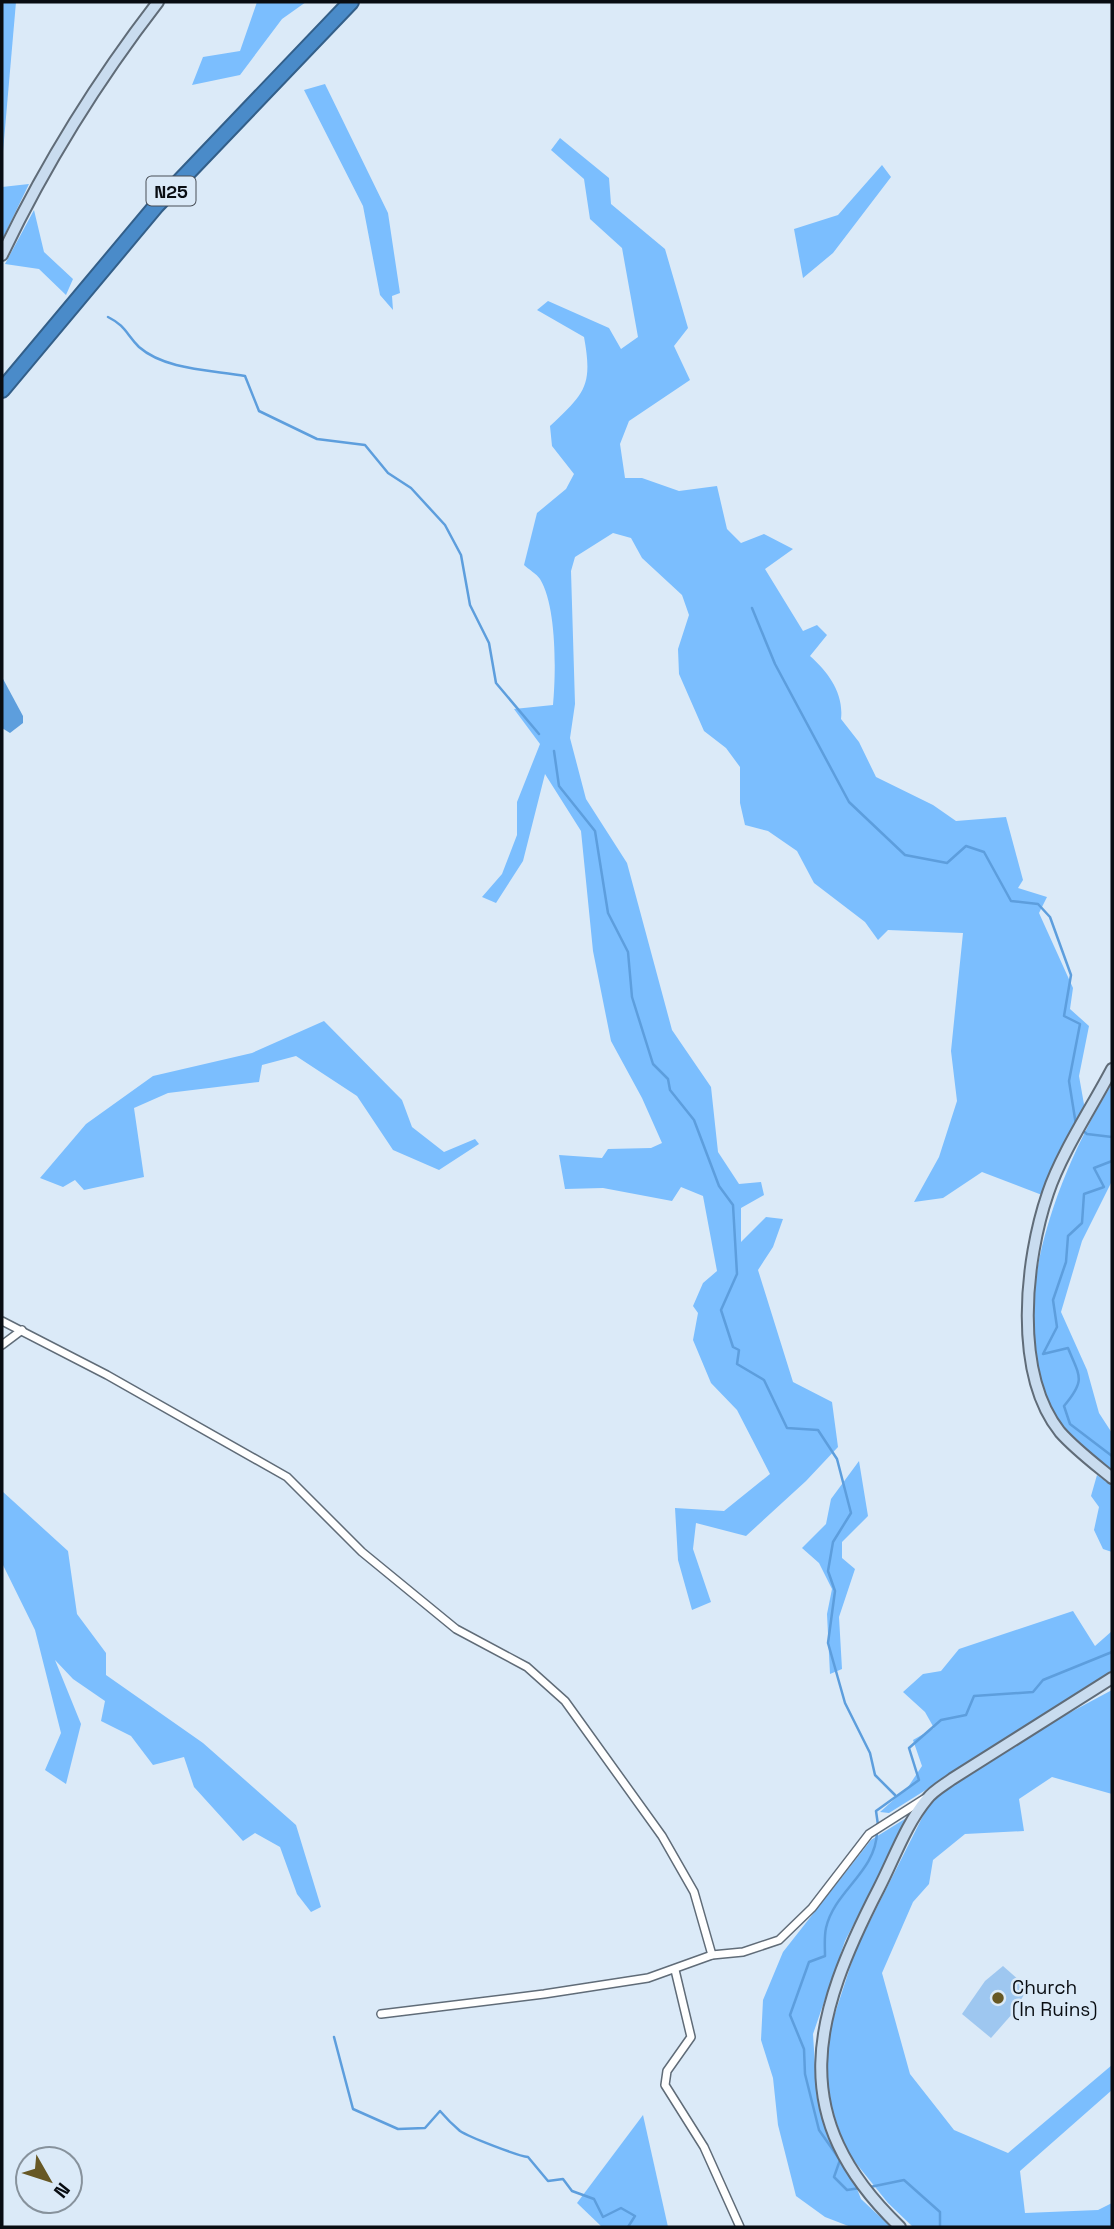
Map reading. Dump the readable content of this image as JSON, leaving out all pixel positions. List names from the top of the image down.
{
  "streets": {
    "highway": ["N25"]
  },
  "places": ["Church (In Ruins)"],
  "north": "bottom right"
}
